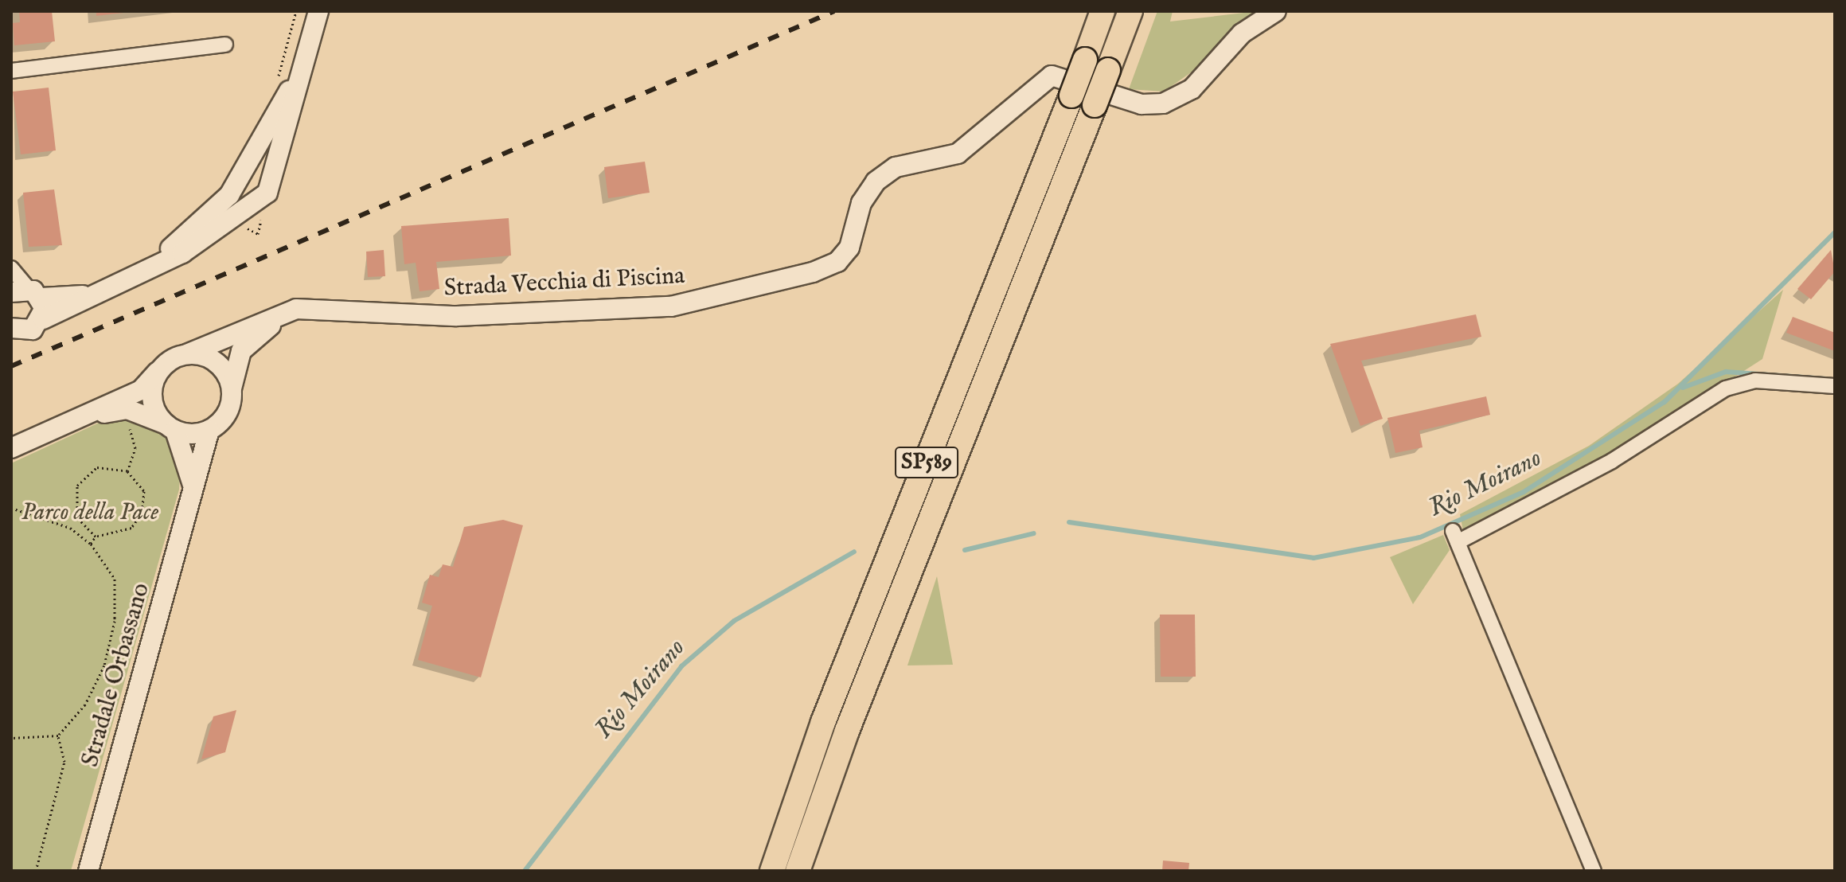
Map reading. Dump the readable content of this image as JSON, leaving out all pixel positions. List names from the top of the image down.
{
  "streets": {
    "main road": ["SP589"],
    "street": ["Strada Vecchia di Piscina", "Stradale Orbassano"]
  },
  "water": ["Rio Moirano"],
  "parks": ["Parco della Pace"]
}
